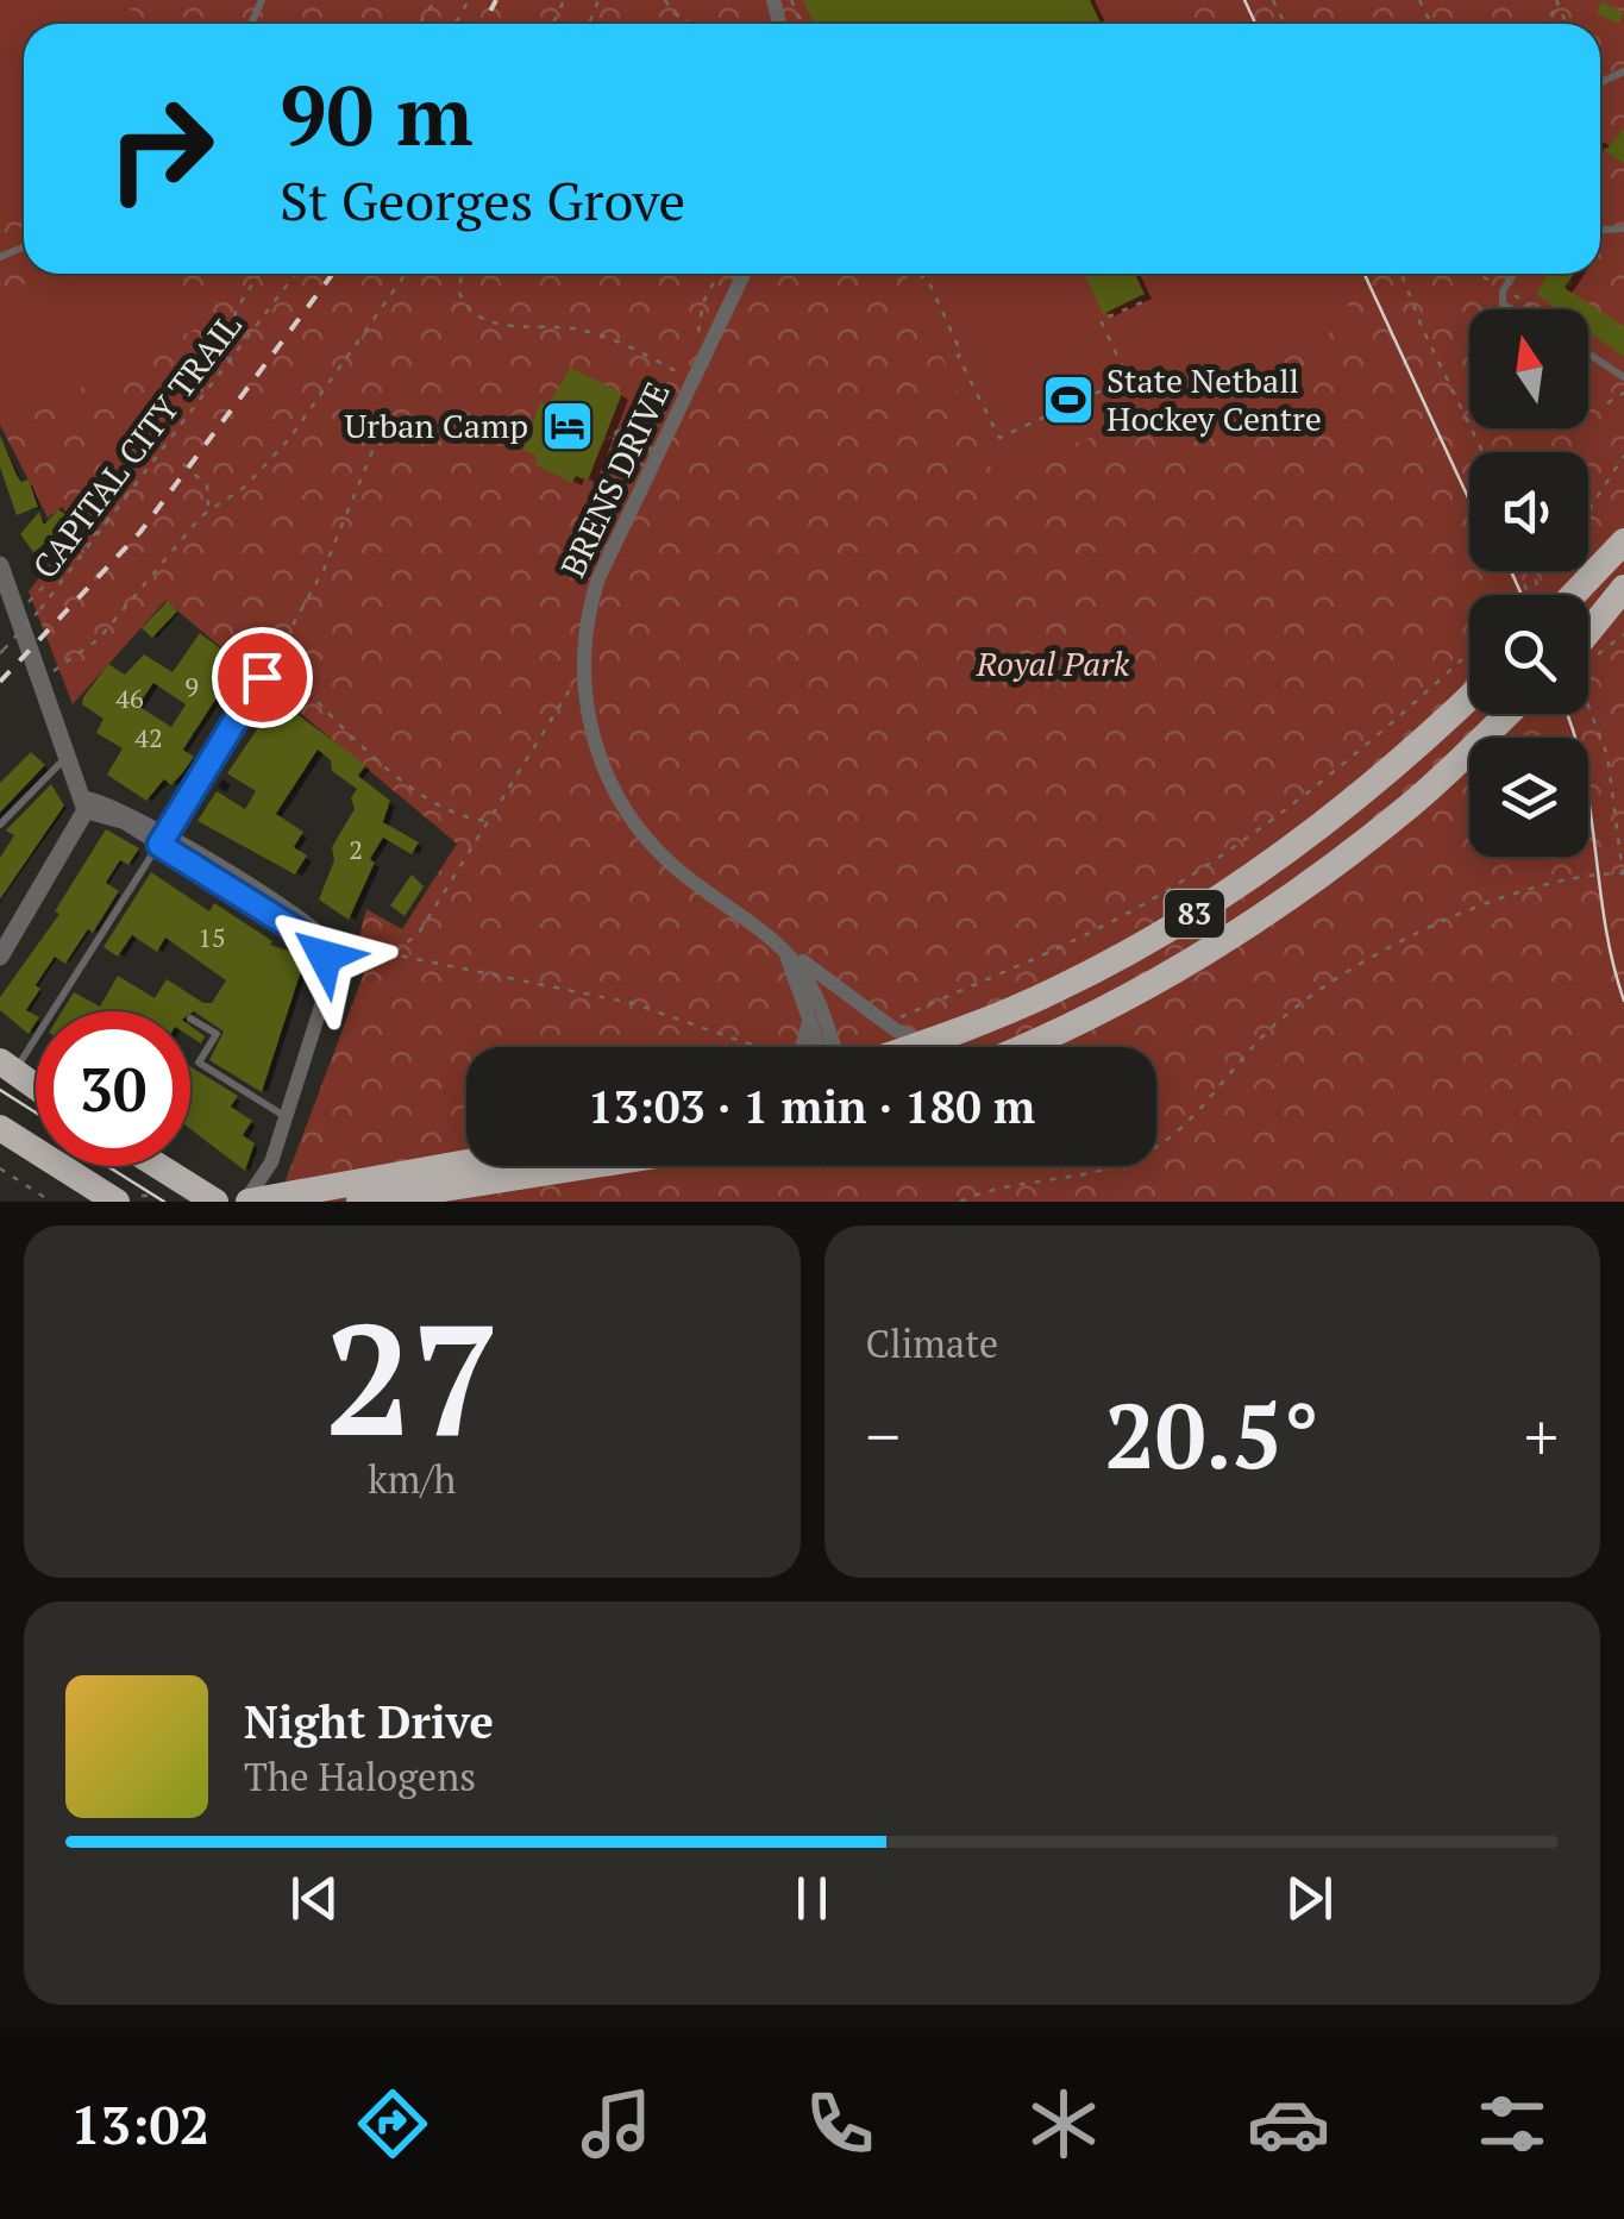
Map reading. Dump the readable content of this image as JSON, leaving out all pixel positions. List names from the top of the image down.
{
  "streets": {
    "highway": ["83"],
    "street": ["BRENS DRIVE"],
    "path": ["CAPITAL CITY TRAIL"]
  },
  "parks": ["Royal Park"],
  "places": {
    "sports": ["State Netball Hockey Centre"],
    "hotel": ["Urban Camp"]
  },
  "house_numbers": [
    "9",
    "46",
    "42",
    "2",
    "15"
  ],
  "north": "top",
  "page": {
    "turn": ["90 m", "St Georges Grove"],
    "limit": "30",
    "trip": "13:03 · 1 min · 180 m",
    "tile": [
      ["27", "km/h"],
      "Climate"
    ],
    "heat": ["−", "20.5°", "+"],
    "song": ["Night Drive", "The Halogens"],
    "tabs": "13:02"
  }
}
